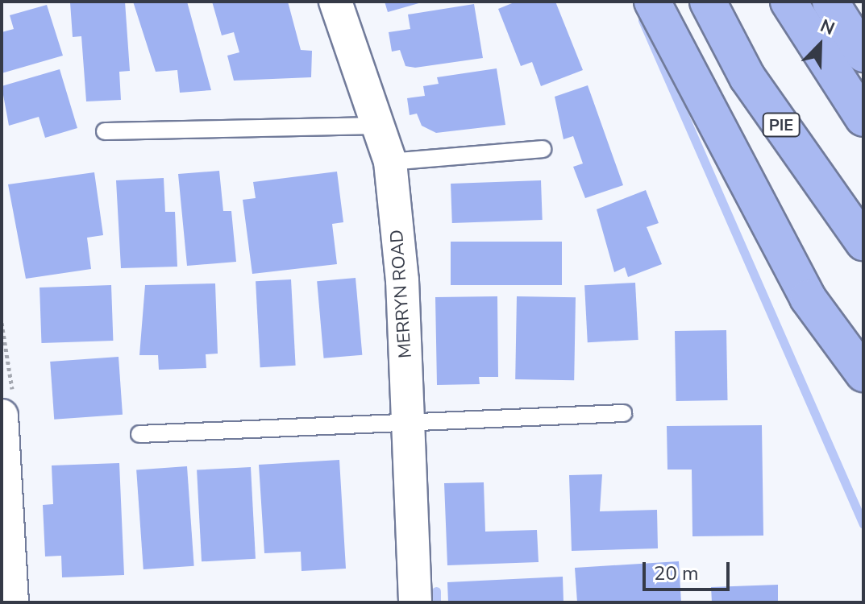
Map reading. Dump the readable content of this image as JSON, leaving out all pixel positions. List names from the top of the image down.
{
  "streets": {
    "highway": ["PIE"],
    "street": ["MERRYN ROAD"]
  },
  "scale_bar": "20 m",
  "north": "top right"
}
